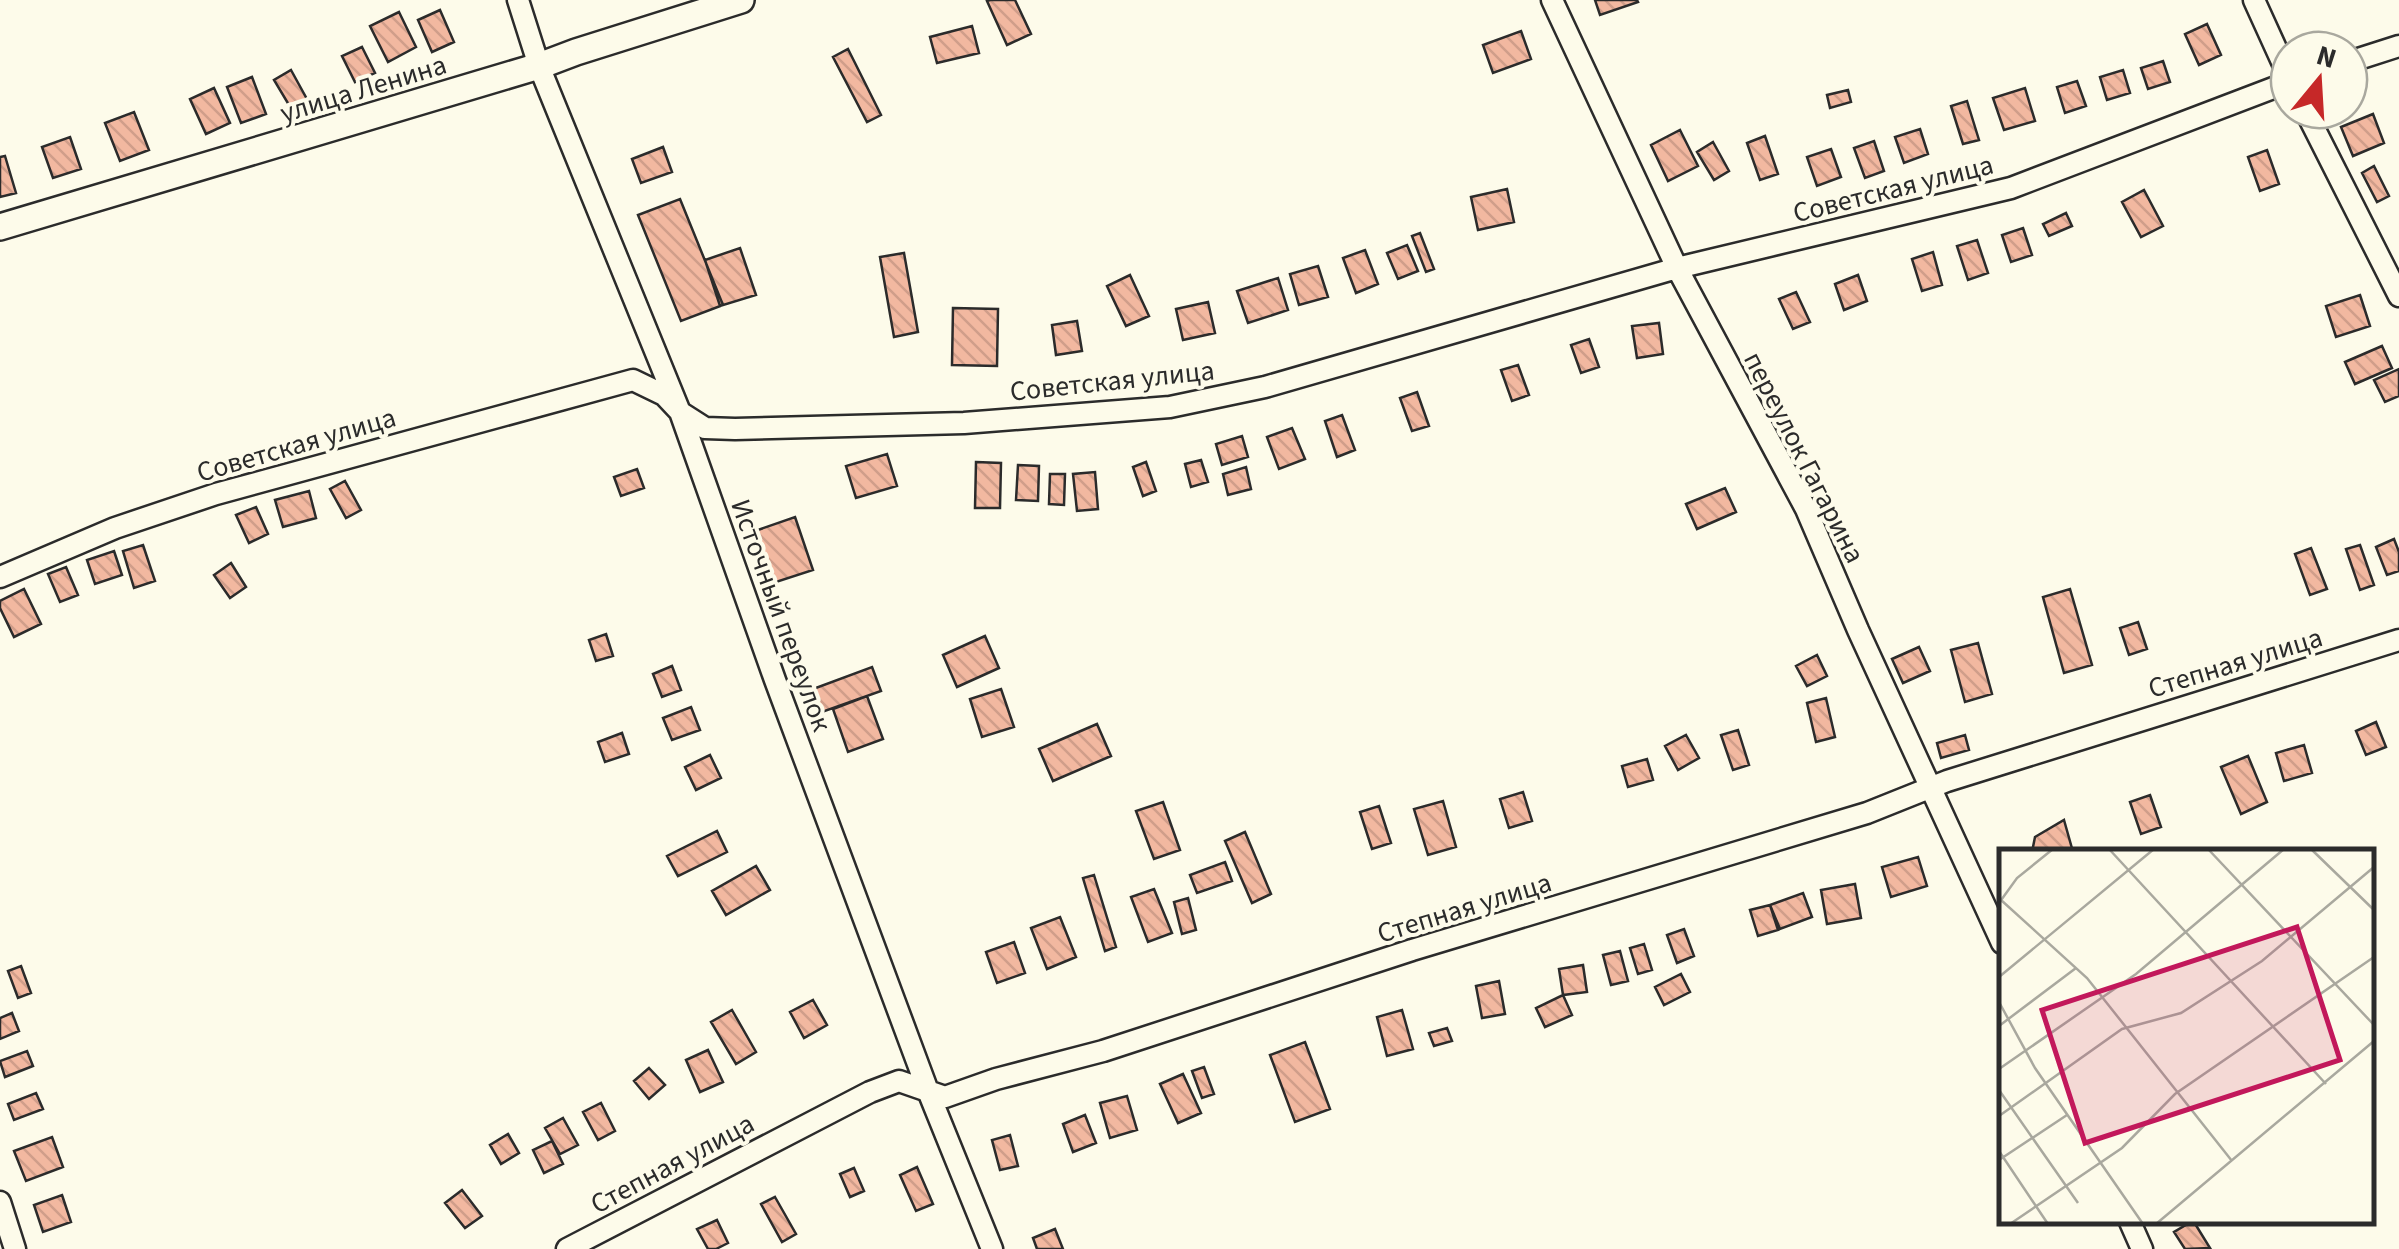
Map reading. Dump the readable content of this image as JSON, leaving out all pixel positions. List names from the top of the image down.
{
  "streets": {
    "street": [
      "улица Ленина",
      "Советская улица",
      "переулок Гагарина",
      "Источный переулок",
      "Степная улица"
    ]
  },
  "crossings": [
    ["улица Ленина", "Источный переулок"],
    ["Советская улица", "переулок Гагарина"],
    ["Советская улица", "Источный переулок"],
    ["переулок Гагарина", "Степная улица"],
    ["Источный переулок", "Степная улица"]
  ],
  "north": "top"
}
